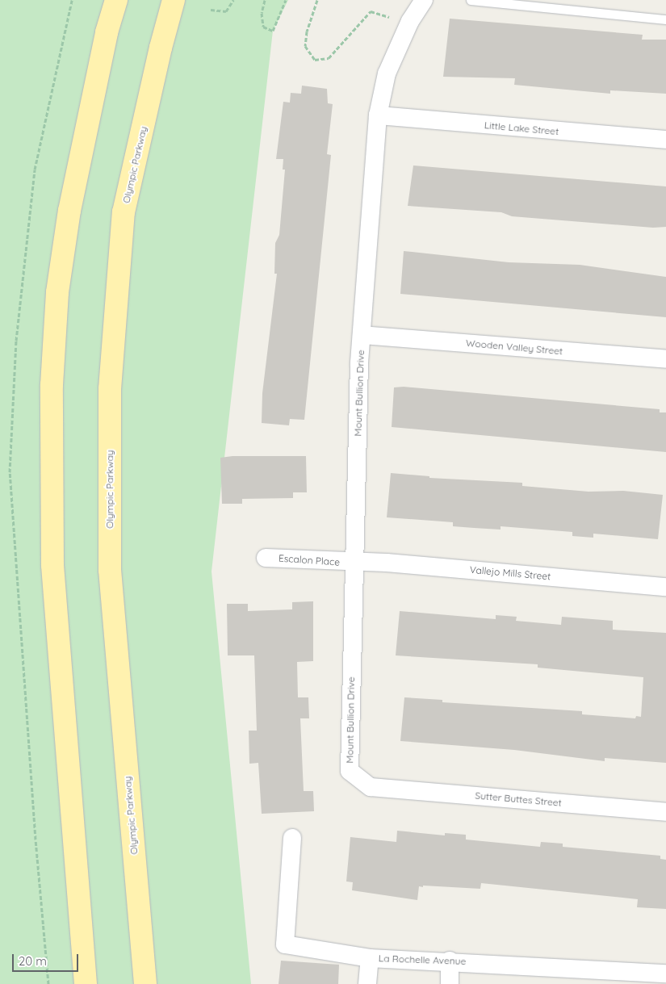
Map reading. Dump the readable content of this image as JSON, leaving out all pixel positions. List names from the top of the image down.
{
  "streets": {
    "main road": ["Olympic Parkway"],
    "street": [
      "Little Lake Street",
      "Wooden Valley Street",
      "Mount Bullion Drive",
      "Escalon Place",
      "Vallejo Mills Street",
      "Sutter Buttes Street",
      "La Rochelle Avenue"
    ]
  },
  "crossings": [
    ["Little Lake Street", "Mount Bullion Drive"],
    ["Wooden Valley Street", "Mount Bullion Drive"],
    ["Mount Bullion Drive", "Escalon Place"],
    ["Mount Bullion Drive", "Vallejo Mills Street"],
    ["Mount Bullion Drive", "Sutter Buttes Street"],
    ["Escalon Place", "Vallejo Mills Street"]
  ],
  "scale_bar": "20 m"
}
